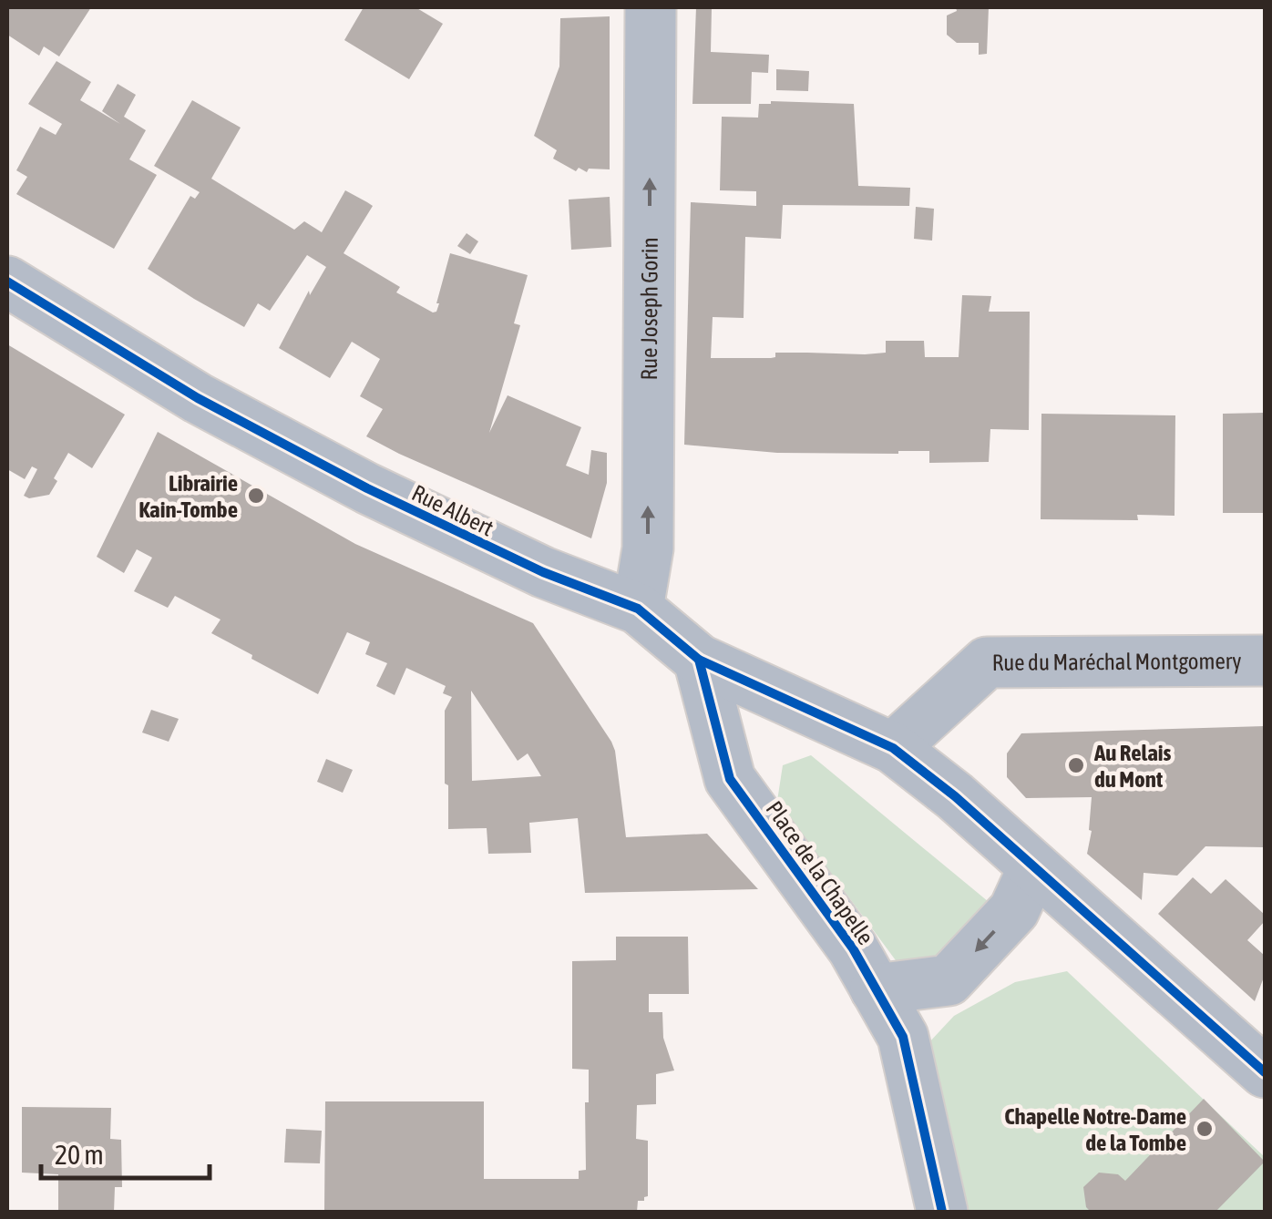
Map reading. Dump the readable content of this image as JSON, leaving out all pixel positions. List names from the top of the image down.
{
  "streets": {
    "street": [
      "Rue Joseph Gorin",
      "Rue Albert",
      "Rue du Maréchal Montgomery",
      "Place de la Chapelle"
    ]
  },
  "crossings": [
    ["Rue Joseph Gorin", "Rue Albert"],
    ["Rue Albert", "Rue du Maréchal Montgomery"],
    ["Rue Albert", "Place de la Chapelle"]
  ],
  "one_way": ["Rue Joseph Gorin"],
  "places": ["Librairie Kain-Tombe", "Au Relais du Mont", "Chapelle Notre-Dame de la Tombe"],
  "scale_bar": "20 m"
}
